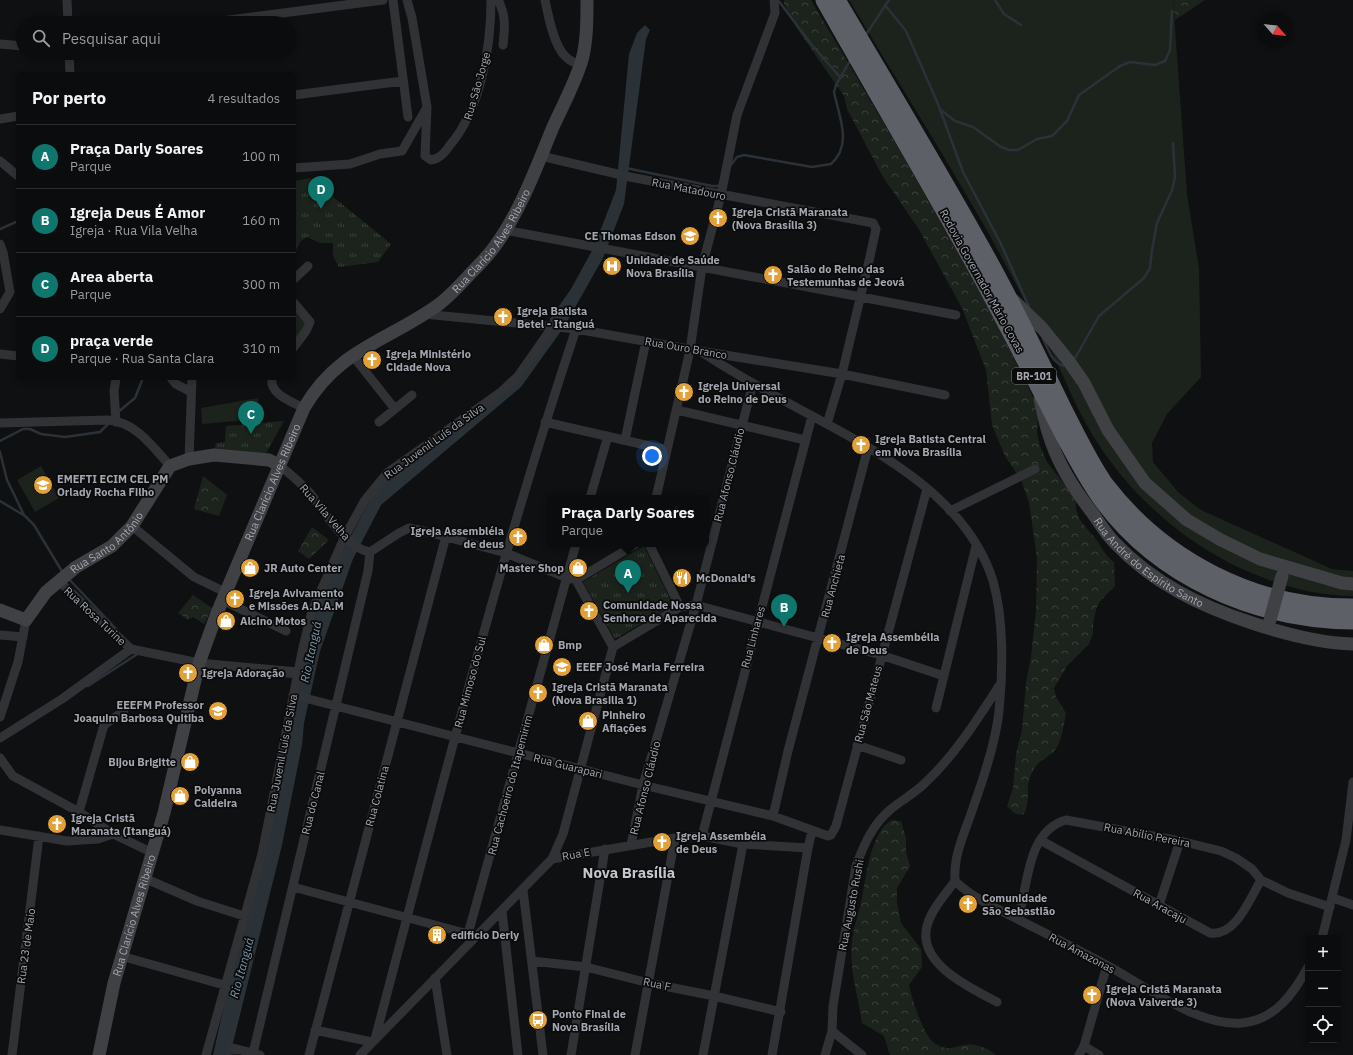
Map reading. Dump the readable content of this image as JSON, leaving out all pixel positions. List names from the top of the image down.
{
  "streets": {
    "highway": ["Rodovia Governador Mário Covas", "BR-101"],
    "street": [
      "Rua São Jorge",
      "Rua Matadouro",
      "Rua Clarício Alves Ribeiro",
      "Rua Ouro Branco",
      "Rua Juvenil Luís da Silva",
      "Rua Afonso Cláudio",
      "Rua Vila Velha",
      "Rua Santo Antônio",
      "Rua André do Espírito Santo",
      "Rua Anchieta",
      "Rua Rosa Turine",
      "Rua Linhares",
      "Rua Mimoso do Sul",
      "Rua São Mateus",
      "Rua Guarapari",
      "Rua Cachoeiro do Itapemirim",
      "Rua Colatina",
      "Rua do Canal",
      "Rua Abílio Pereira",
      "Rua E",
      "Rua Augusto Rushi",
      "Rua Aracaju",
      "Rua 23 de Maio",
      "Rua Amazonas",
      "Rua F"
    ]
  },
  "crossings": [
    ["Rua Matadouro", "Rua Clarício Alves Ribeiro"],
    ["Rua Clarício Alves Ribeiro", "Rua Ouro Branco"],
    ["Rua Clarício Alves Ribeiro", "Rua Vila Velha"],
    ["Rua Clarício Alves Ribeiro", "Rua Rosa Turine"],
    ["Rodovia Governador Mário Covas", "Rua André do Espírito Santo"],
    ["Rua Ouro Branco", "Rua Juvenil Luís da Silva"],
    ["Rua Ouro Branco", "Rua Mimoso do Sul"],
    ["Rua Juvenil Luís da Silva", "Rua Vila Velha"],
    ["Rua Juvenil Luís da Silva", "Rua Rosa Turine"],
    ["Rua Juvenil Luís da Silva", "Rua Guarapari"],
    ["Rua Afonso Cláudio", "Rua Guarapari"],
    ["Rua Afonso Cláudio", "Rua E"],
    ["Rua Vila Velha", "Rua do Canal"],
    ["Rua Santo Antônio", "Rua Rosa Turine"],
    ["Rua Anchieta", "Rua Guarapari"],
    ["Rua Linhares", "Rua Guarapari"],
    ["Rua Linhares", "Rua E"],
    ["Rua Mimoso do Sul", "Rua Guarapari"],
    ["Rua Mimoso do Sul", "Rua E"],
    ["Rua São Mateus", "Rua Guarapari"],
    ["Rua Guarapari", "Rua Cachoeiro do Itapemirim"],
    ["Rua Guarapari", "Rua Colatina"],
    ["Rua Guarapari", "Rua do Canal"],
    ["Rua Cachoeiro do Itapemirim", "Rua E"],
    ["Rua Abílio Pereira", "Rua Aracaju"],
    ["Rua Abílio Pereira", "Rua Amazonas"]
  ],
  "districts": ["Nova Brasília"],
  "water": ["Rio Itanguá"],
  "places": {
    "church": [
      "Igreja Cristã Maranata (Nova Brasília 3)",
      "Salão do Reino das Testemunhas de Jeová",
      "Igreja Batista Betel - Itanguá",
      "Igreja Ministério Cidade Nova",
      "Igreja Universal do Reino de Deus",
      "Igreja Batista Central em Nova Brasília",
      "Igreja Assembléia de deus",
      "Igreja Avivamento e Missões A.D.A.M",
      "Comunidade Nossa Senhora de Aparecida",
      "Igreja Assembélia de Deus",
      "Igreja Adoração",
      "Igreja Cristã Maranata (Nova Brasilia 1)",
      "Igreja Cristã Maranata (Itanguá)",
      "Igreja Assembéia de Deus",
      "Comunidade São Sebastião",
      "Igreja Cristã Maranata (Nova Valverde 3)"
    ],
    "school or university": [
      "CE Thomas Edson",
      "EMEFTI ECIM CEL PM Orlady Rocha Filho",
      "EEEF José Maria Ferreira",
      "EEEFM Professor Joaquim Barbosa Quitiba"
    ],
    "hospital": ["Unidade de Saúde Nova Brasília"],
    "shop": [
      "JR Auto Center",
      "Master Shop",
      "Alcino Motos",
      "Bmp",
      "Pinheiro Afiações",
      "Bijou Brigitte",
      "Polyanna Caldeira"
    ],
    "restaurant": ["McDonald's"],
    "building": ["edificio Derly"],
    "bus stop": ["Ponto Final de Nova Brasília"]
  },
  "north": "bottom right",
  "page": {
    "search": "Pesquisar aqui",
    "heading": ["Por perto", "4 resultados"],
    "list": [
      {
        "mark": "A",
        "name": "Praça Darly Soares",
        "note": "Parque",
        "value": "100 m"
      },
      {
        "mark": "B",
        "name": "Igreja Deus É Amor",
        "note": "Igreja · Rua Vila Velha",
        "value": "160 m"
      },
      {
        "mark": "C",
        "name": "Area aberta",
        "note": "Parque",
        "value": "300 m"
      },
      {
        "mark": "D",
        "name": "praça verde",
        "note": "Parque · Rua Santa Clara",
        "value": "310 m"
      }
    ],
    "pins": [
      "D",
      "C",
      "A",
      "B"
    ],
    "popup": ["Praça Darly Soares", "Parque"],
    "map_buttons": ["+", "−"]
  }
}
